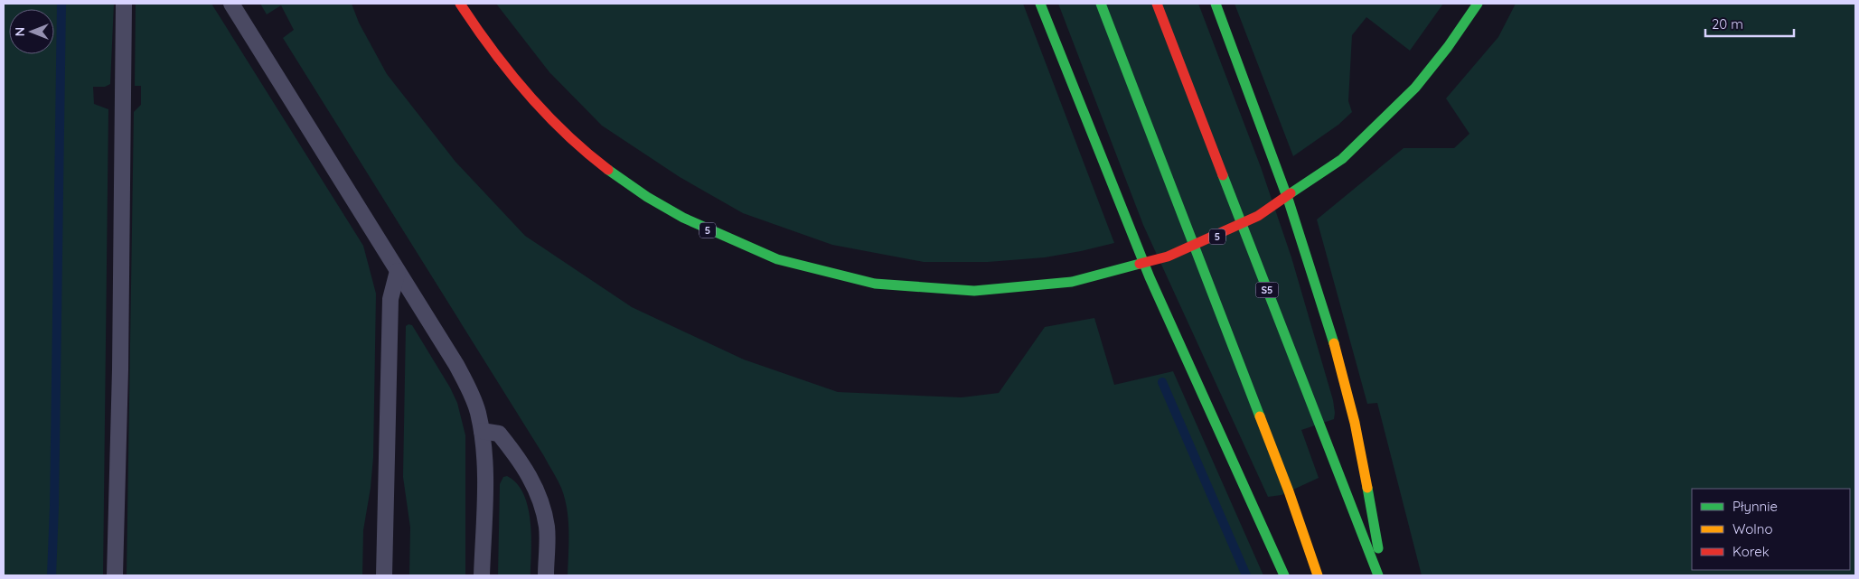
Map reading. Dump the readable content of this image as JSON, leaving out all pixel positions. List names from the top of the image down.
{
  "streets": {
    "highway": ["5", "S5"]
  },
  "legend": ["Płynnie", "Wolno", "Korek"],
  "scale_bar": "20 m",
  "north": "left"
}
